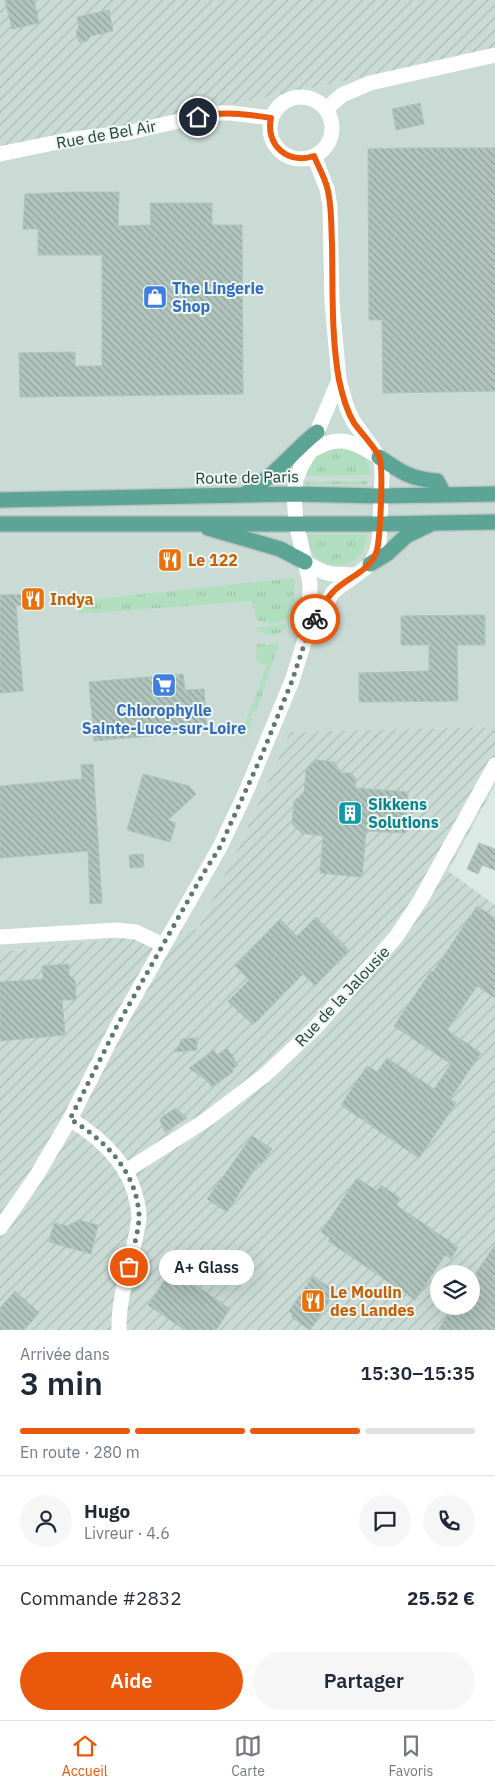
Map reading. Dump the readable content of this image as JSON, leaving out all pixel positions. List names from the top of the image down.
{
  "streets": {
    "main road": ["Route de Paris"],
    "street": ["Rue de Bel Air", "Rue de la Jalousie"]
  },
  "places": {
    "shop": ["The Lingerie Shop"],
    "restaurant": ["Le 122", "Indya", "Le Moulin des Landes"],
    "supermarket": ["Chlorophylle Sainte-Luce-sur-Loire"],
    "building": ["Sikkens Solutions"],
    "other": ["A+ Glass"]
  },
  "page": {
    "bubble": "A+ Glass",
    "heading": ["3 min", "Arrivée dans", "15:30–15:35"],
    "panel": [
      "Hugo",
      "Livreur · 4.6",
      "Commande #2832",
      "25.52 €"
    ],
    "bar": "En route · 280 m",
    "buttons": ["Aide", "Partager"],
    "tabs": ["Accueil", "Carte", "Favoris"]
  }
}
